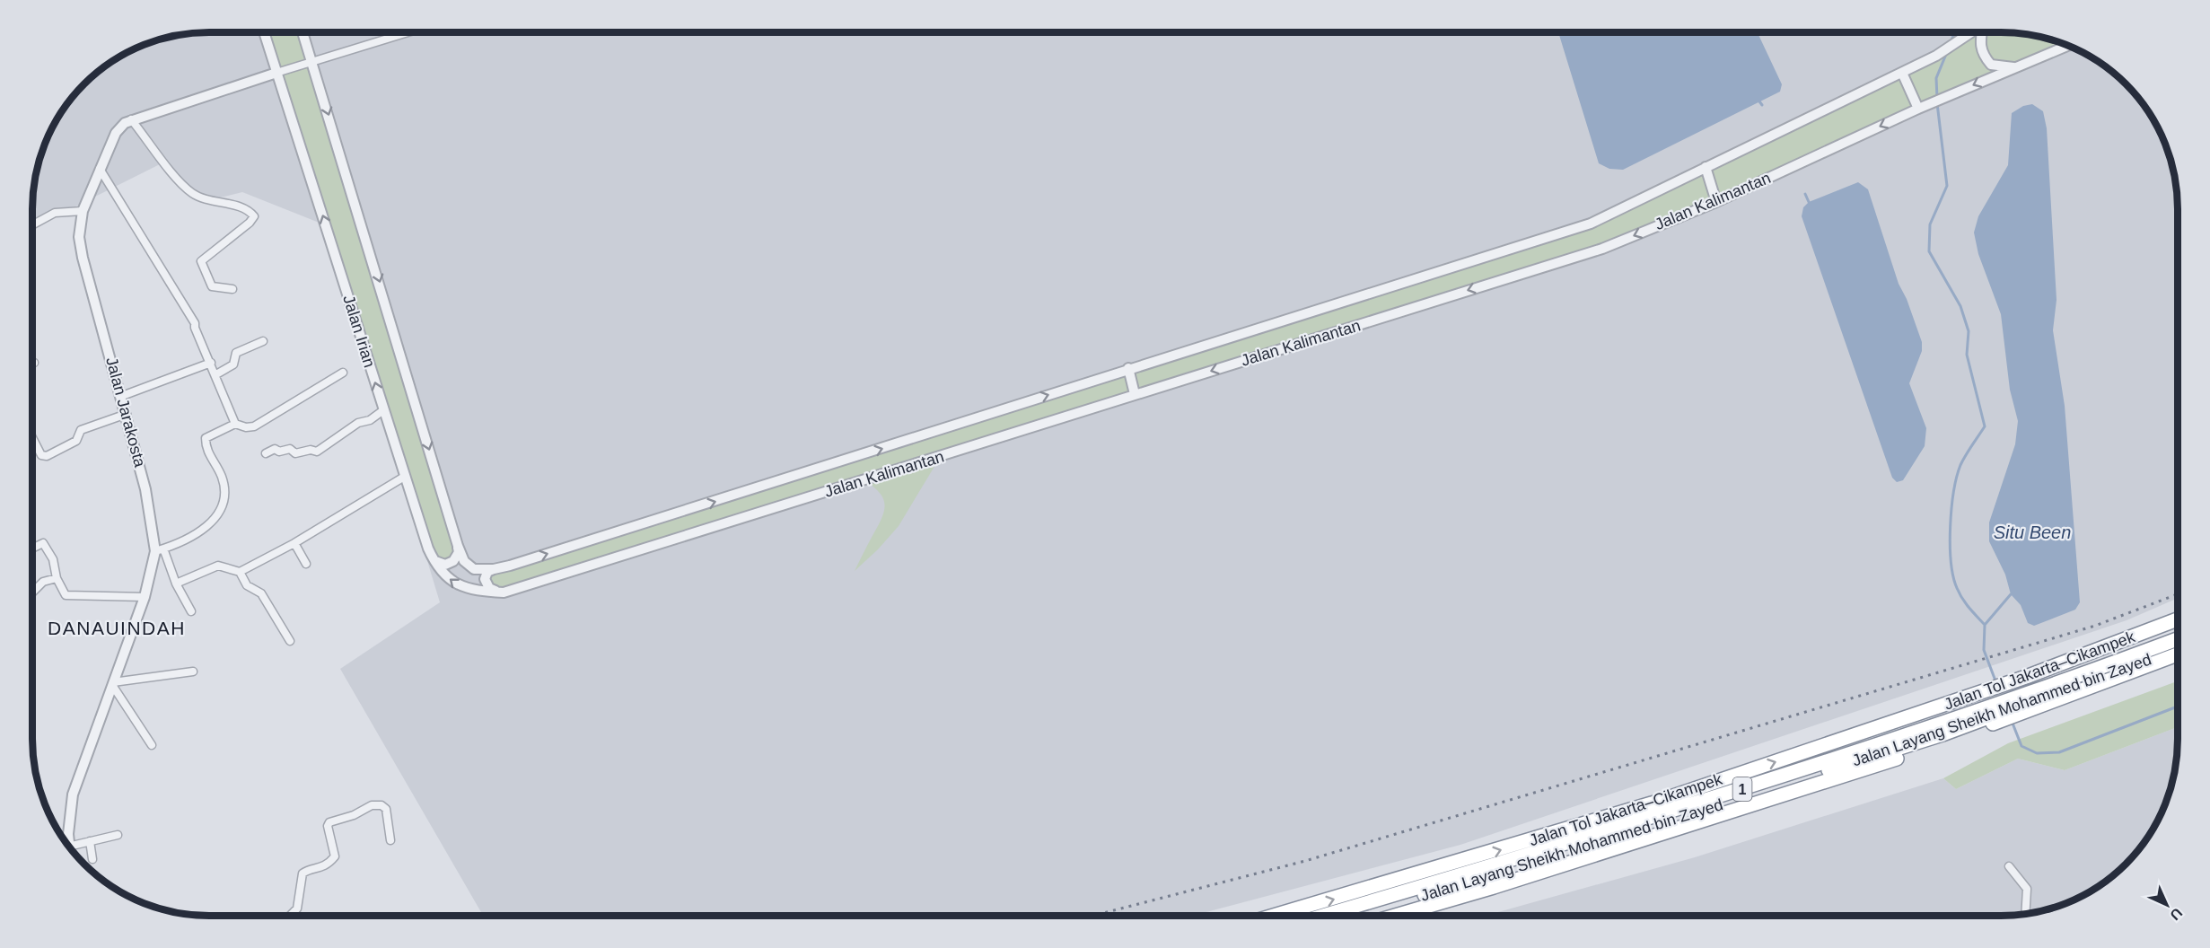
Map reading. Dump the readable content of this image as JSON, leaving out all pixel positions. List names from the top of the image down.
{
  "streets": {
    "highway": ["Jalan Tol Jakarta–Cikampek", "Jalan Layang Sheikh Mohammed bin Zayed", "1"],
    "street": ["Jalan Kalimantan", "Jalan Irian", "Jalan Jarakosta"]
  },
  "crossings": [
    ["Jalan Kalimantan", "Jalan Irian"],
    ["Jalan Irian", "Jalan Jarakosta"]
  ],
  "districts": ["DANAUINDAH"],
  "water": ["Situ Been"],
  "north": "bottom right"
}
